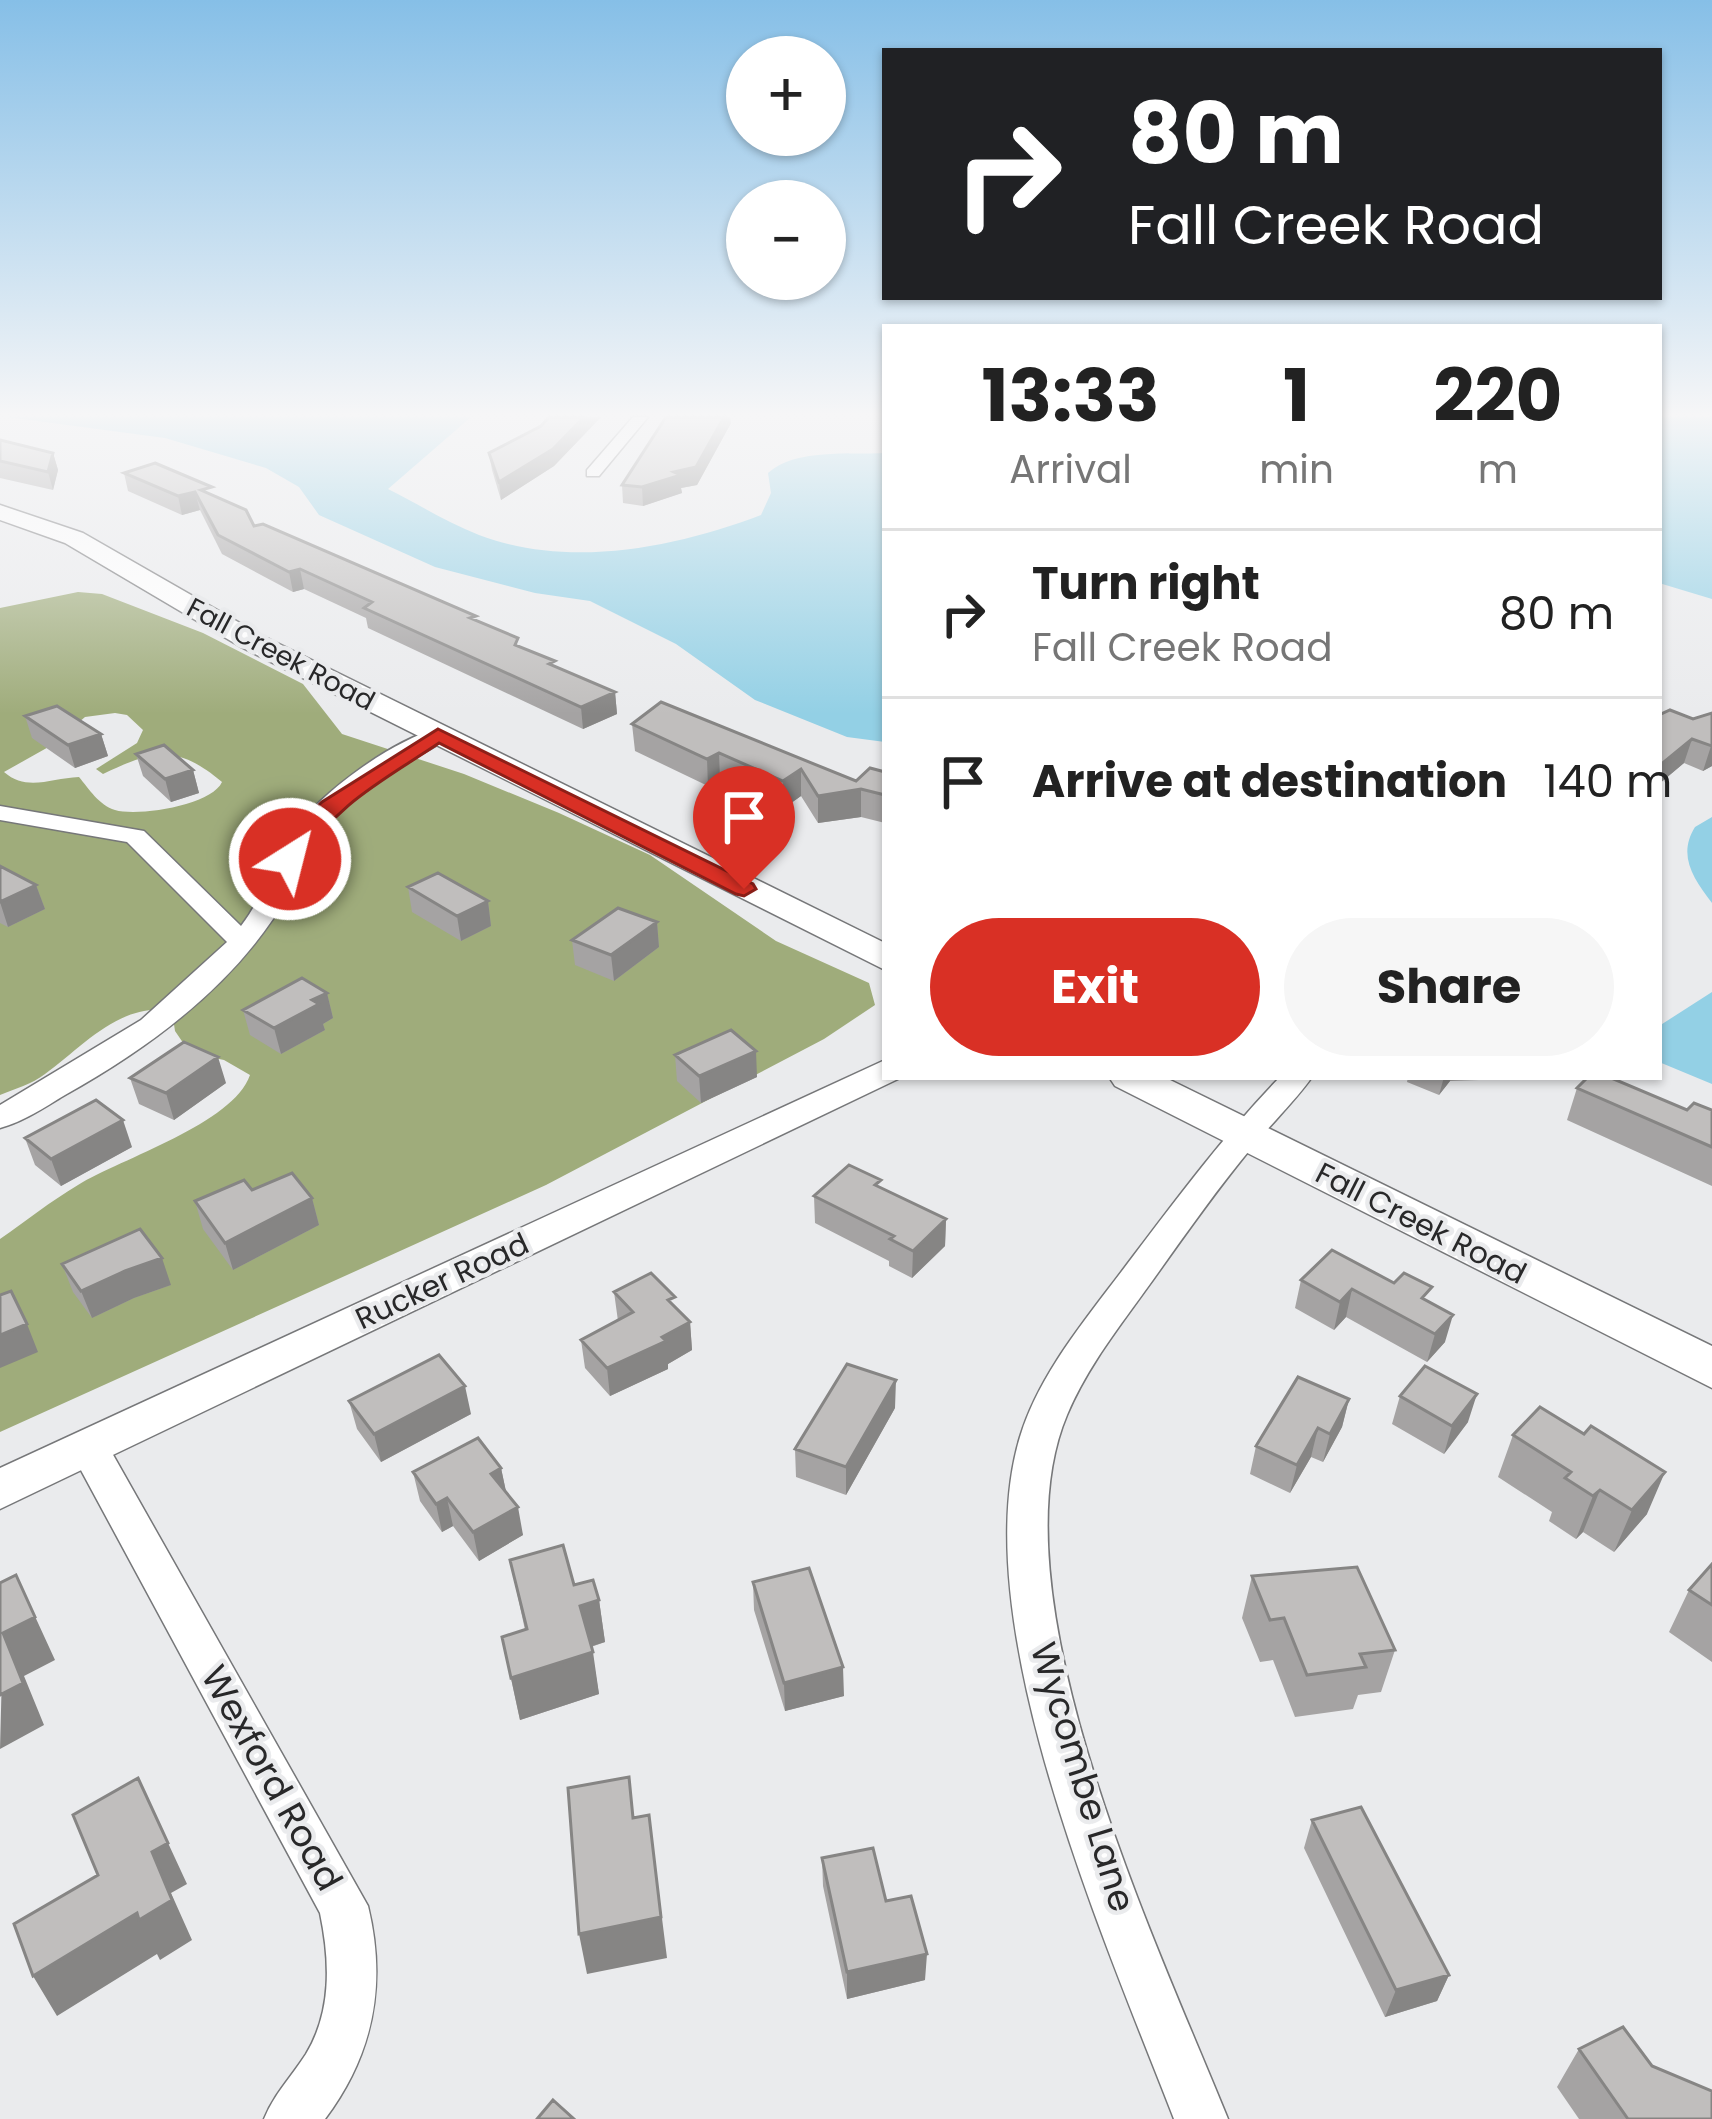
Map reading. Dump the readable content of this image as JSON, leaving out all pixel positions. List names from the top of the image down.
{
  "streets": {
    "main road": ["Fall Creek Road"],
    "street": ["Rucker Road", "Wycombe Lane", "Wexford Road"]
  },
  "crossings": [
    ["Fall Creek Road", "Wycombe Lane"],
    ["Rucker Road", "Wexford Road"]
  ],
  "page": {
    "map_buttons": ["+", "−"],
    "turn": ["80 m", "Fall Creek Road"],
    "eta": [
      "13:33",
      "Arrival",
      "1",
      "min",
      "220",
      "m"
    ],
    "list": [
      {
        "name": "Turn right",
        "note": "Fall Creek Road",
        "value": "80 m"
      },
      {
        "name": "Arrive at destination",
        "value": "140 m"
      }
    ],
    "buttons": ["Exit", "Share"]
  }
}
